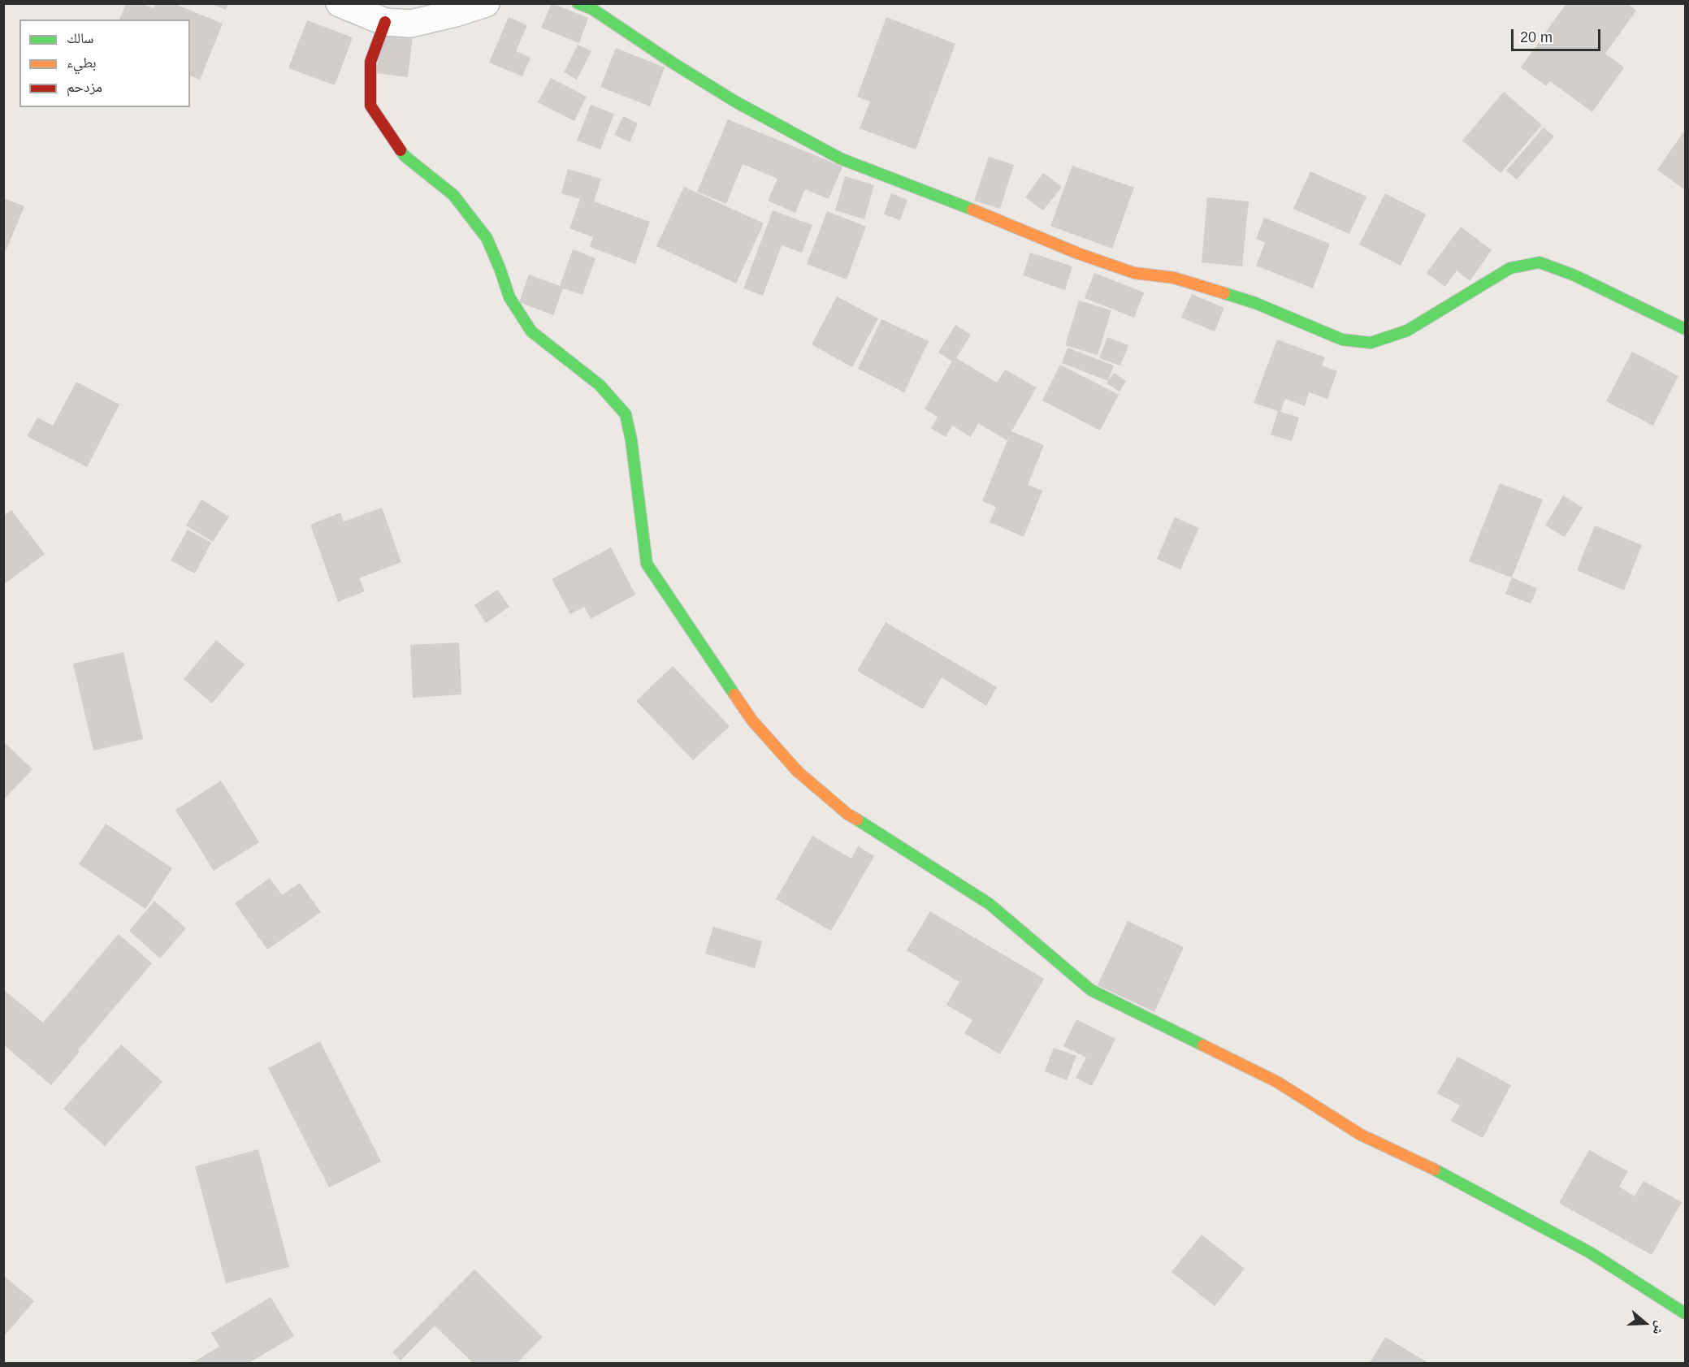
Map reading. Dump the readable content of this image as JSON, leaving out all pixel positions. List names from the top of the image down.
{
  "legend": ["سالك", "بطيء", "مزدحم"],
  "scale_bar": "20 m",
  "north": "right"
}
